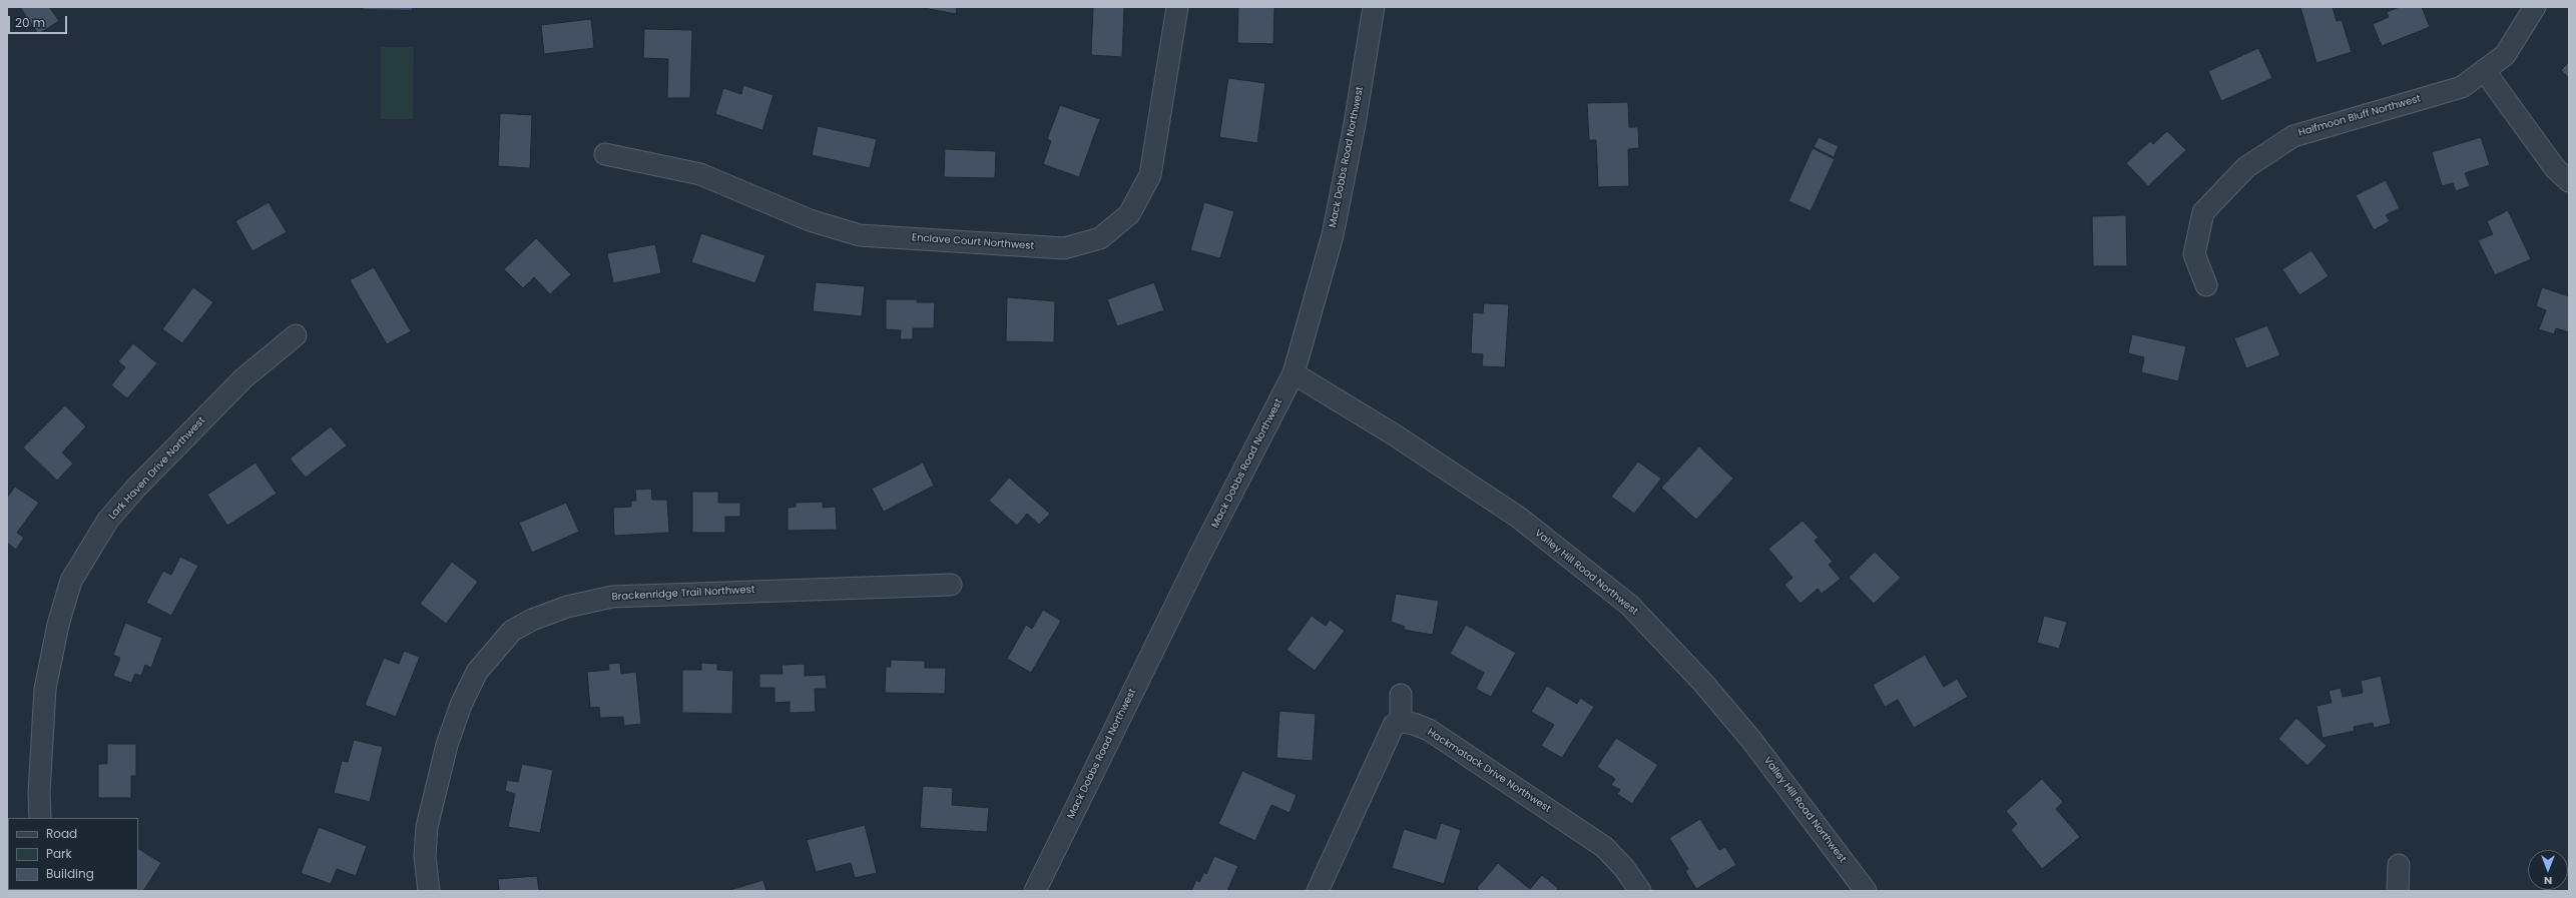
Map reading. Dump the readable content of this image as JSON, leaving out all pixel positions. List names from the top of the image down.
{
  "streets": {
    "street": [
      "Halfmoon Bluff Northwest",
      "Mack Dobbs Road Northwest",
      "Enclave Court Northwest",
      "Lark Haven Drive Northwest",
      "Valley Hill Road Northwest",
      "Brackenridge Trail Northwest",
      "Hackmatack Drive Northwest"
    ]
  },
  "crossings": [
    ["Mack Dobbs Road Northwest", "Valley Hill Road Northwest"]
  ],
  "legend": ["Road", "Park", "Building"],
  "scale_bar": "20 m",
  "north": "bottom"
}
